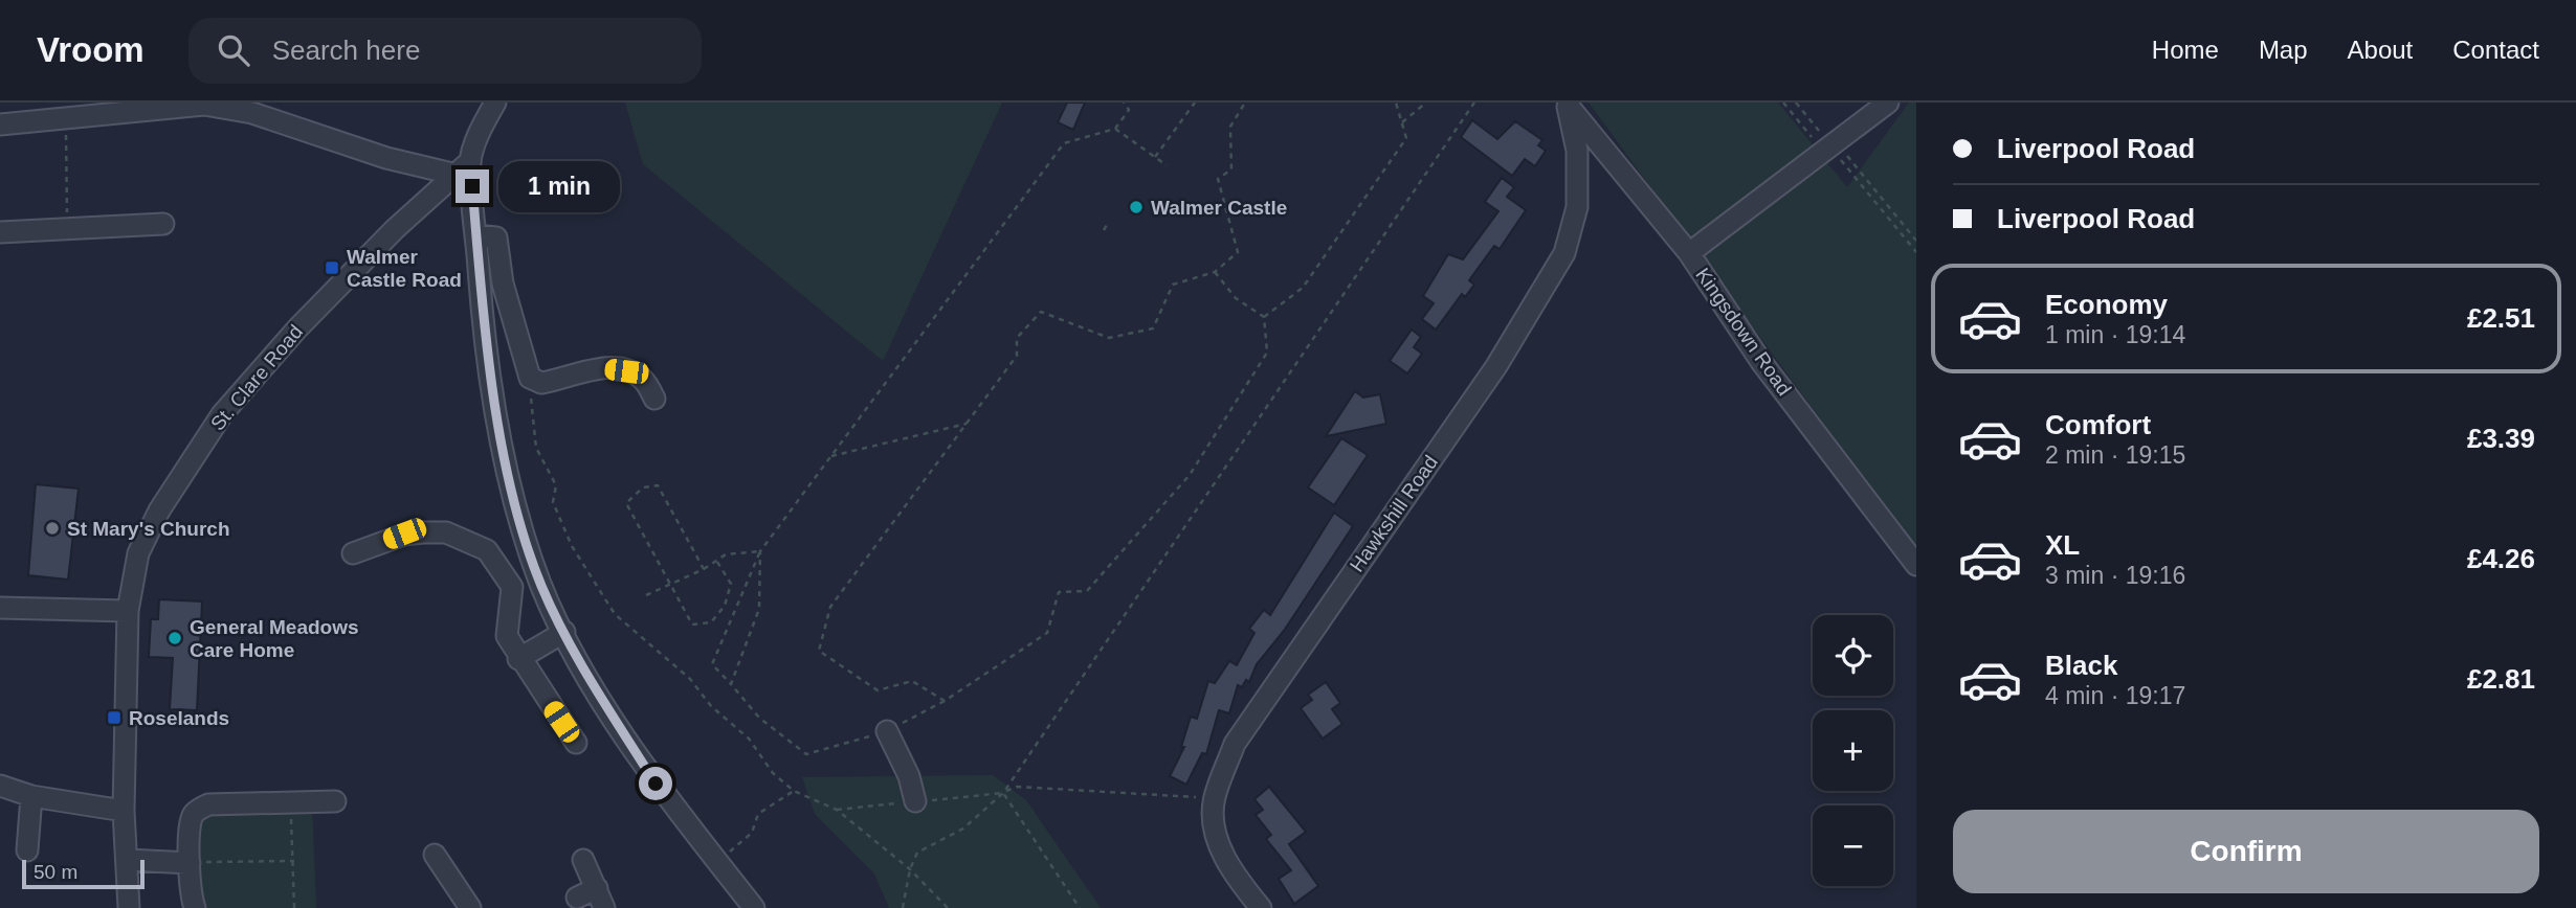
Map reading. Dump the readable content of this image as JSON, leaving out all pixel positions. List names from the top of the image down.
{
  "streets": {
    "street": ["Kingsdown Road", "St. Clare Road", "Hawkshill Road"]
  },
  "crossings": [
    ["Kingsdown Road", "Hawkshill Road"]
  ],
  "places": {
    "other": ["Walmer Castle", "St Mary's Church", "General Meadows Care Home"],
    "transit": ["Walmer Castle Road", "Roselands"]
  },
  "scale_bar": "50 m",
  "page": {
    "header": "Vroom",
    "search": "Search here",
    "nav": [
      "Home",
      "Map",
      "About",
      "Contact"
    ],
    "banner": ["Liverpool Road", "Liverpool Road"],
    "bubble": "1 min",
    "list": [
      {
        "name": "Economy",
        "note": "1 min · 19:14",
        "value": "£2.51"
      },
      {
        "name": "Comfort",
        "note": "2 min · 19:15",
        "value": "£3.39"
      },
      {
        "name": "XL",
        "note": "3 min · 19:16",
        "value": "£4.26"
      },
      {
        "name": "Black",
        "note": "4 min · 19:17",
        "value": "£2.81"
      }
    ],
    "map_buttons": ["+", "−"],
    "buttons": "Confirm",
    "scale": "50 m"
  }
}
